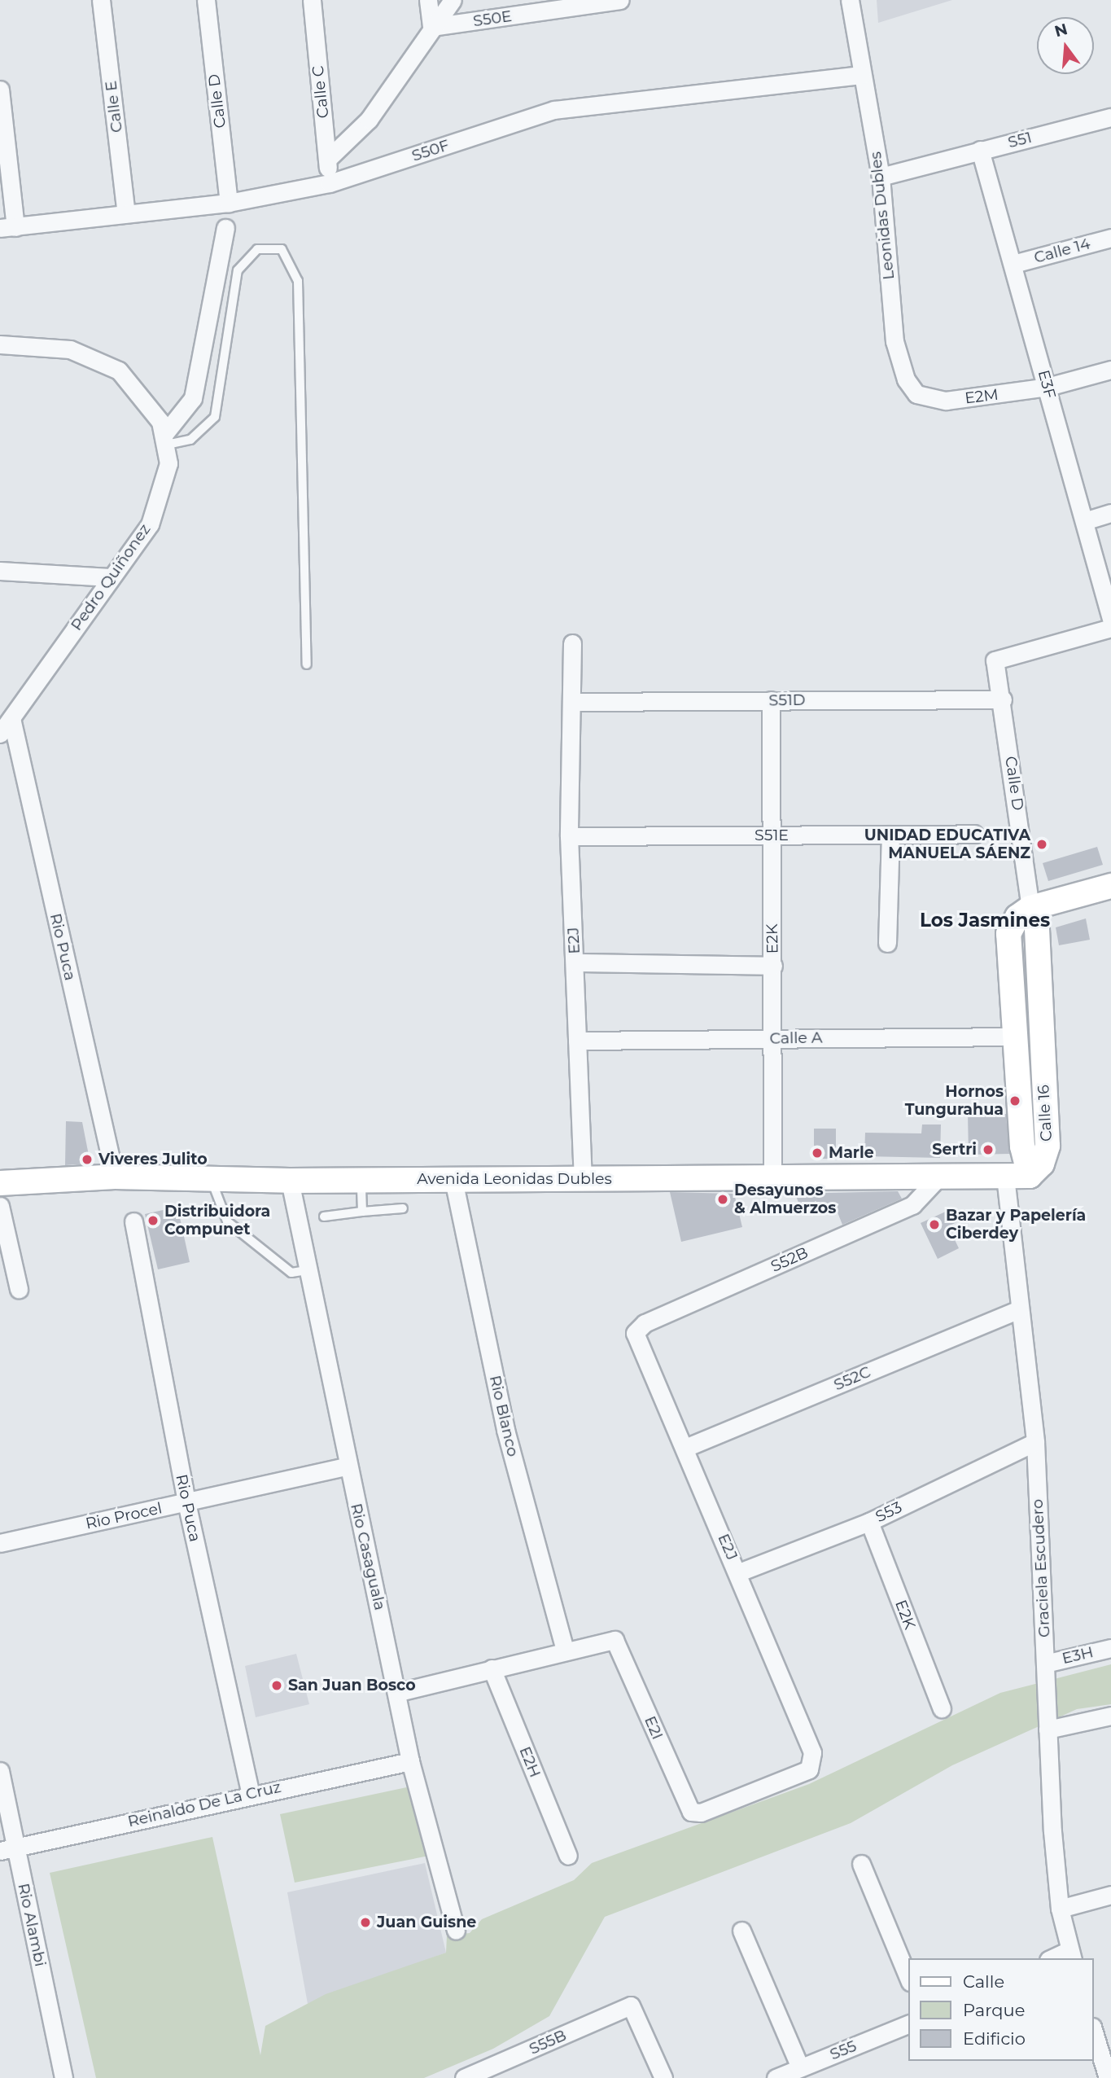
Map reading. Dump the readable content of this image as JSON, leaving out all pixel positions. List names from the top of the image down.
{
  "streets": {
    "main road": ["Calle 16", "Avenida Leonidas Dubles"],
    "street": [
      "S50E",
      "Calle C",
      "Calle D",
      "Calle E",
      "S51",
      "S50F",
      "Leonidas Dubles",
      "Calle 14",
      "E3F",
      "E2M",
      "Pedro Quiñonez",
      "S51D",
      "S51E",
      "E2K",
      "E2J",
      "Rio Puca",
      "Calle A",
      "S52B",
      "S52C",
      "Rio Blanco",
      "S53",
      "Rio Procel",
      "Rio Casaguala",
      "Graciela Escudero",
      "E3H",
      "E2I",
      "E2H",
      "Reinaldo De La Cruz",
      "Rio Alambi",
      "S55B",
      "S55"
    ]
  },
  "crossings": [
    ["Calle C", "S50F"],
    ["Calle D", "S50F"],
    ["Calle D", "S51D"],
    ["Calle D", "Calle 16"],
    ["Calle E", "S50F"],
    ["S51", "Leonidas Dubles"],
    ["S51", "E3F"],
    ["S50F", "Leonidas Dubles"],
    ["Leonidas Dubles", "E2M"],
    ["Calle 14", "E3F"],
    ["E3F", "E2M"],
    ["Pedro Quiñonez", "Rio Puca"],
    ["S51D", "E2K"],
    ["S51D", "E2J"],
    ["S51E", "E2K"],
    ["S51E", "E2J"],
    ["E2K", "Calle A"],
    ["E2K", "Avenida Leonidas Dubles"],
    ["E2K", "S53"],
    ["E2J", "Calle A"],
    ["E2J", "Avenida Leonidas Dubles"],
    ["E2J", "S52B"],
    ["E2J", "S52C"],
    ["E2J", "S53"],
    ["E2J", "E2I"],
    ["Rio Puca", "Avenida Leonidas Dubles"],
    ["Rio Puca", "Rio Procel"],
    ["Rio Puca", "Reinaldo De La Cruz"],
    ["Calle A", "Calle 16"],
    ["Calle 16", "Avenida Leonidas Dubles"],
    ["Avenida Leonidas Dubles", "S52B"],
    ["Avenida Leonidas Dubles", "Rio Blanco"],
    ["Avenida Leonidas Dubles", "Rio Casaguala"],
    ["Avenida Leonidas Dubles", "Graciela Escudero"],
    ["S52C", "Graciela Escudero"],
    ["Rio Blanco", "E2I"],
    ["S53", "Graciela Escudero"],
    ["Rio Procel", "Rio Casaguala"],
    ["Rio Casaguala", "Reinaldo De La Cruz"],
    ["Graciela Escudero", "E3H"],
    ["Reinaldo De La Cruz", "Rio Alambi"]
  ],
  "districts": ["Los Jasmines"],
  "places": [
    "UNIDAD EDUCATIVA MANUELA SÁENZ",
    "Hornos Tungurahua",
    "Sertri",
    "Marle",
    "Viveres Julito",
    "Desayunos & Almuerzos",
    "Distribuidora Compunet",
    "Bazar y Papelería Ciberdey",
    "San Juan Bosco",
    "Juan Guisne"
  ],
  "legend": ["Calle", "Parque", "Edificio"],
  "north": "top"
}
